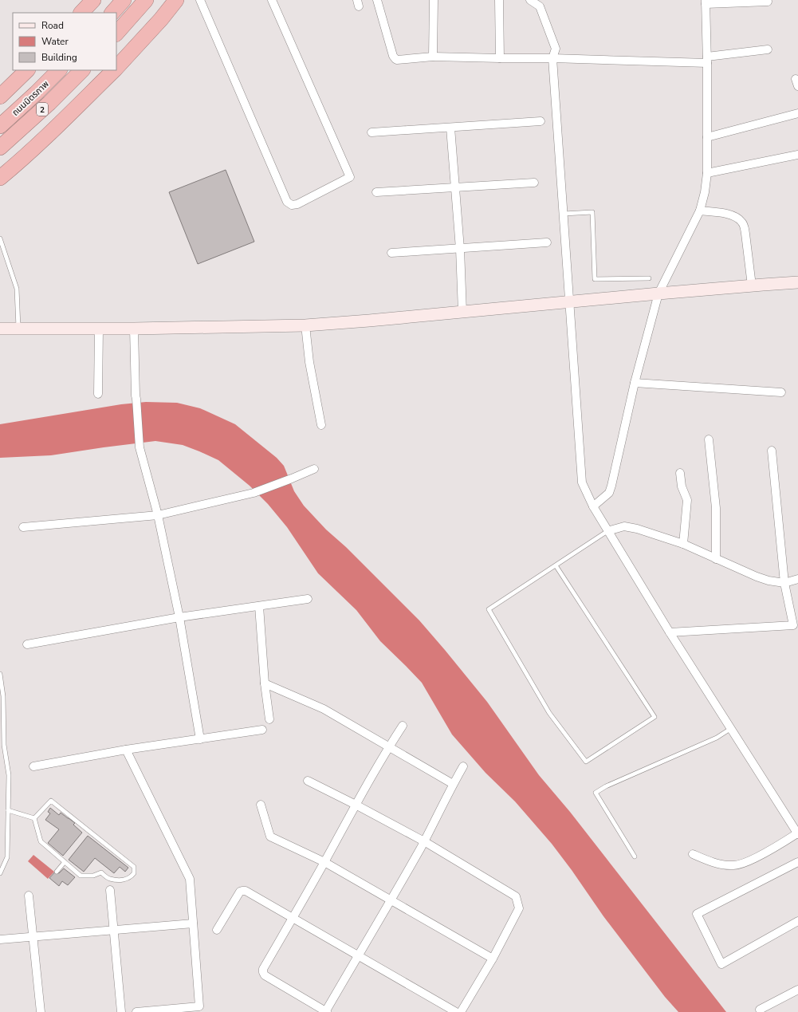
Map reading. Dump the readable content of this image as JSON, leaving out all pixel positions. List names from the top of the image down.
{
  "streets": {
    "highway": ["ถนนมิตรภาพ", "2"]
  },
  "legend": ["Road", "Water", "Building"]
}
